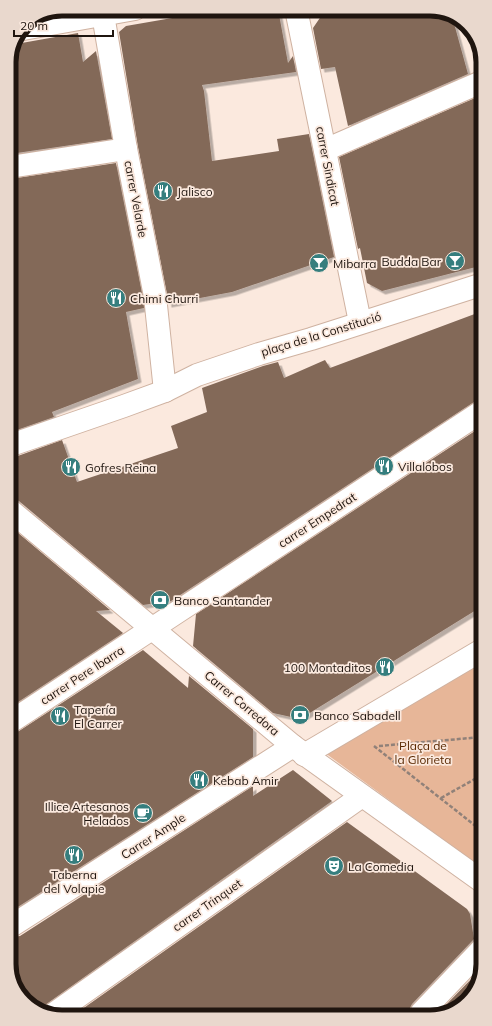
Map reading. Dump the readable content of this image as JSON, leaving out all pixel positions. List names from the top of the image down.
{
  "streets": {
    "street": [
      "carrer Sindicat",
      "carrer Velarde",
      "plaça de la Constitució",
      "carrer Empedrat",
      "carrer Pere Ibarra",
      "Carrer Corredora",
      "Carrer Ample",
      "carrer Trinquet"
    ]
  },
  "crossings": [
    ["carrer Sindicat", "plaça de la Constitució"],
    ["carrer Velarde", "plaça de la Constitució"],
    ["carrer Empedrat", "carrer Pere Ibarra"],
    ["carrer Empedrat", "Carrer Corredora"],
    ["carrer Pere Ibarra", "Carrer Corredora"],
    ["Carrer Corredora", "Carrer Ample"],
    ["Carrer Corredora", "carrer Trinquet"]
  ],
  "parks": ["Plaça de la Glorieta"],
  "places": {
    "restaurant": [
      "Jalisco",
      "Chimi Churri",
      "Villalobos",
      "Gofres Reina",
      "100 Montaditos",
      "Tapería El Carrer",
      "Kebab Amir",
      "Taberna del Volapie"
    ],
    "bar": ["Budda Bar", "Mibarra"],
    "bank": ["Banco Santander", "Banco Sabadell"],
    "cafe": ["Illice Artesanos Helados"],
    "theatre": ["La Comedia"]
  },
  "scale_bar": "20 m"
}
